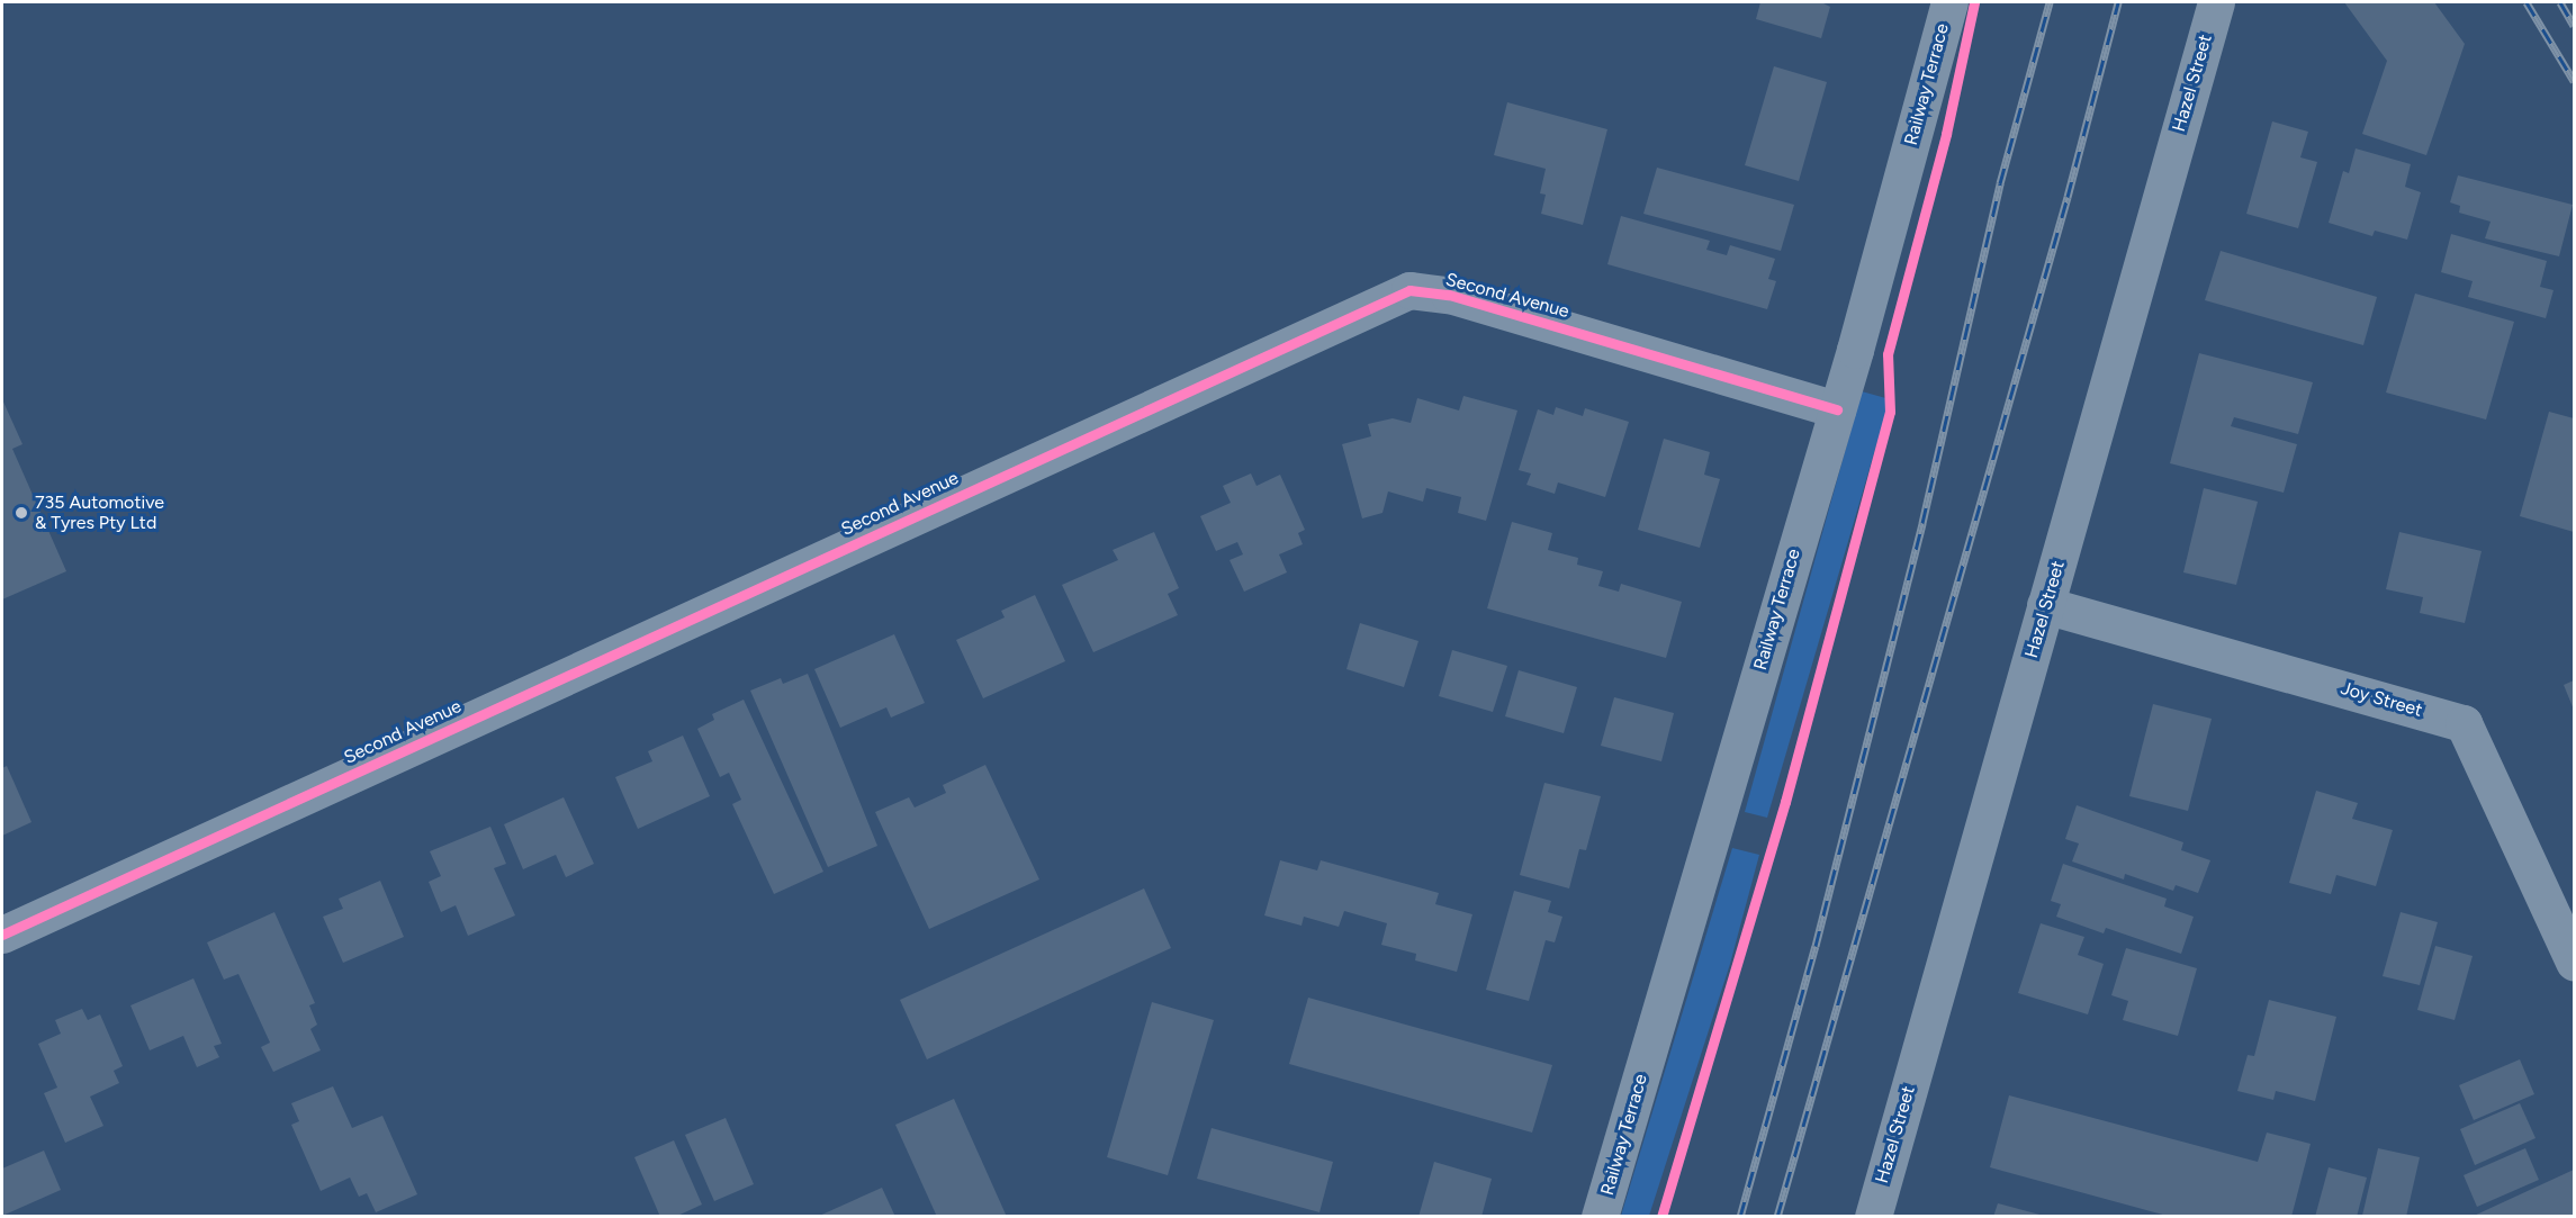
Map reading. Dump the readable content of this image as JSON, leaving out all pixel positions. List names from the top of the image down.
{
  "streets": {
    "street": [
      "Hazel Street",
      "Railway Terrace",
      "Second Avenue",
      "Joy Street"
    ]
  },
  "crossings": [
    ["Hazel Street", "Joy Street"],
    ["Railway Terrace", "Second Avenue"]
  ],
  "places": ["735 Automotive & Tyres Pty Ltd"]
}
